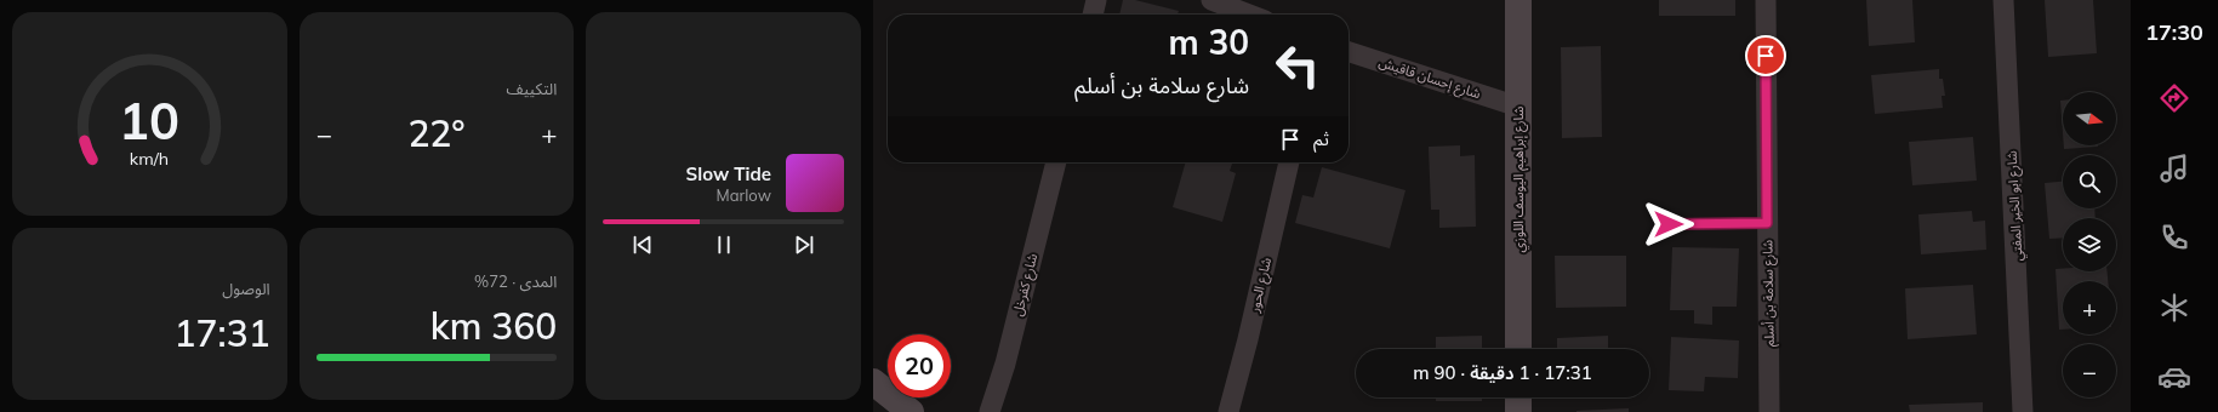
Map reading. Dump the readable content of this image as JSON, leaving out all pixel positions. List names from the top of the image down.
{
  "streets": {
    "street": [
      "شارع إحسان قاقيش",
      "شارع إبراهيم اليوسف اللوزي",
      "شارع ابو الخير المفتي",
      "شارع كفرخل",
      "شارع الحور",
      "شارع سلامة بن أسلم"
    ]
  },
  "crossings": [
    ["شارع إحسان قاقيش", "شارع إبراهيم اليوسف اللوزي"]
  ],
  "north": "right",
  "page": {
    "tabs": "17:30",
    "tile": [
      "التكييف",
      ["المدى · 72%", "360 km"],
      ["الوصول", "17:31"]
    ],
    "turn": ["30 m", "شارع سلامة بن أسلم"],
    "map_buttons": ["+", "−"],
    "heat": ["−", "22°", "+"],
    "then": "ثم",
    "song": ["Slow Tide", "Marlow"],
    "limit": "20",
    "trip": "17:31 · 1 دقيقة · 90 m",
    "gauge": ["10", "km/h"]
  }
}
